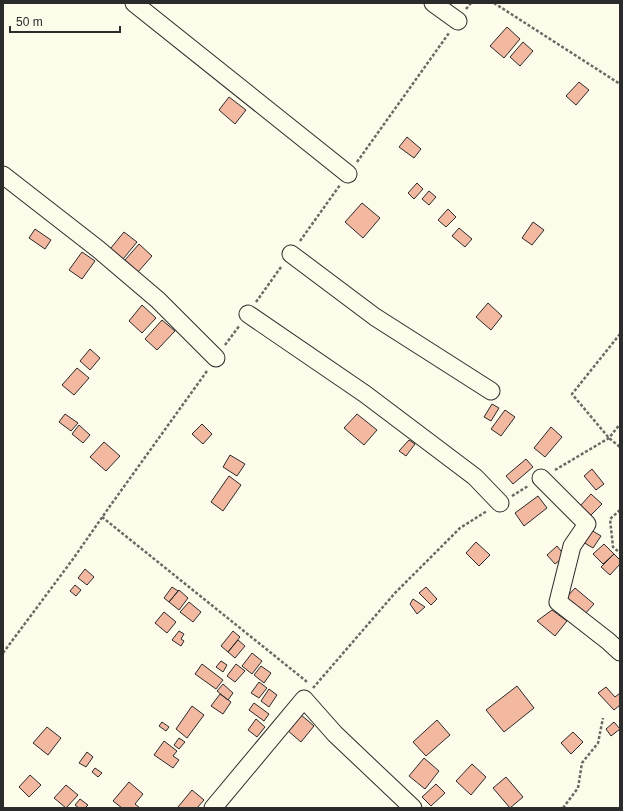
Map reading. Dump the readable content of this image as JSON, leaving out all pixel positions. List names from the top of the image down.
{
  "scale_bar": "50 m"
}
